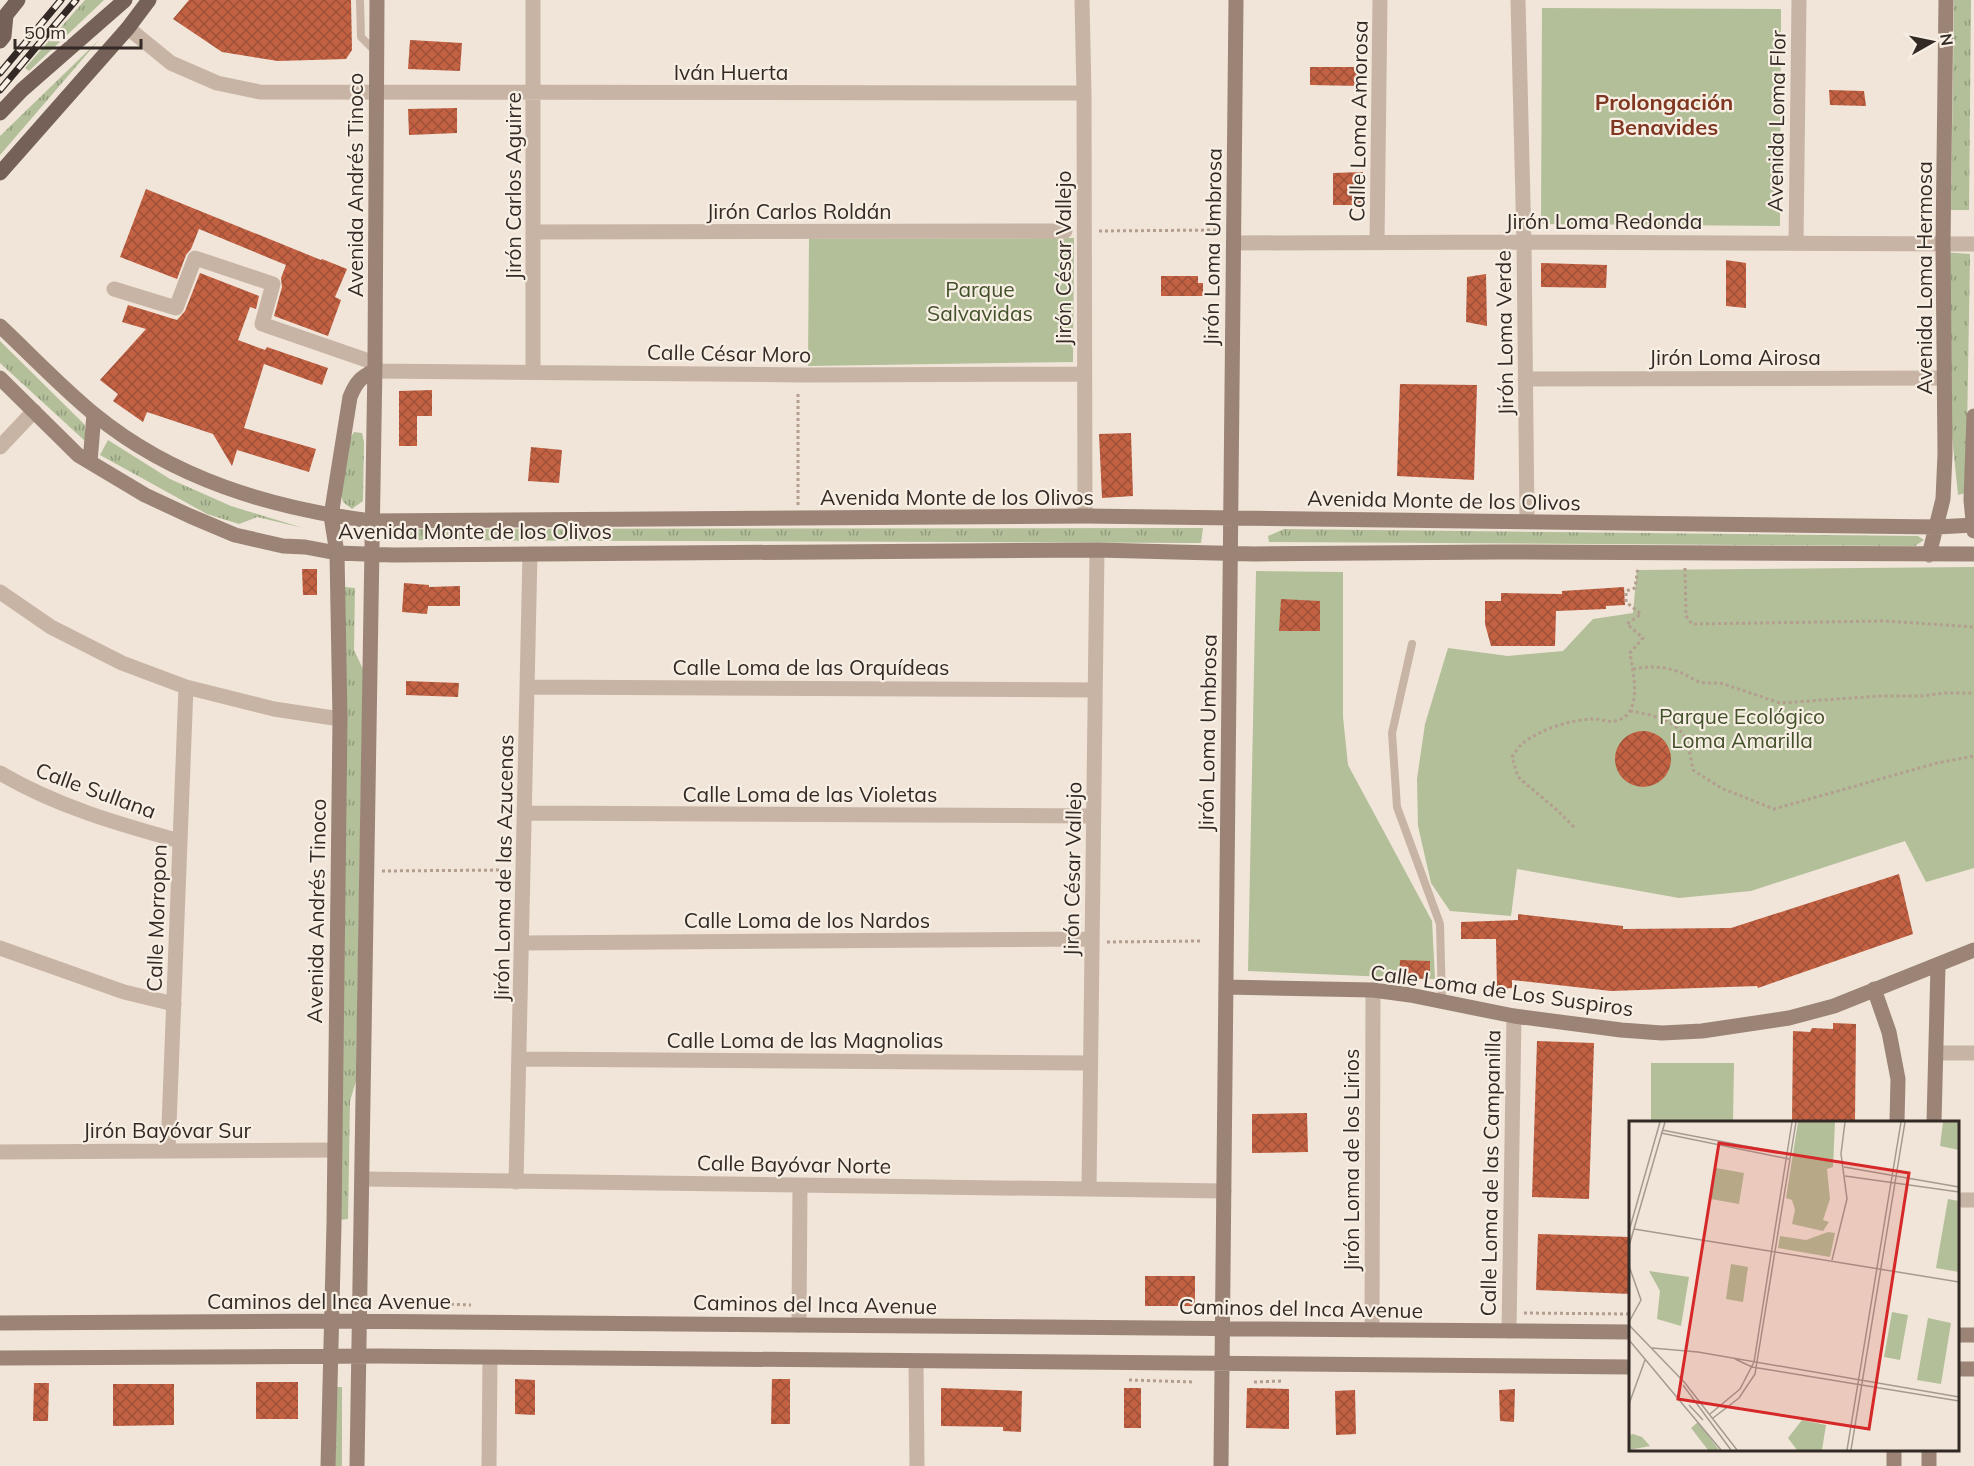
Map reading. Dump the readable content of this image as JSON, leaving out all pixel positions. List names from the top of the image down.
{
  "streets": {
    "street": [
      "Iván Huerta",
      "Calle Loma Amorosa",
      "Avenida Loma Flor",
      "Avenida Andrés Tinoco",
      "Jirón Carlos Aguirre",
      "Jirón Carlos Roldán",
      "Jirón Loma Redonda",
      "Jirón Loma Umbrosa",
      "Jirón César Vallejo",
      "Avenida Loma Hermosa",
      "Jirón Loma Verde",
      "Calle César Moro",
      "Jirón Loma Airosa",
      "Avenida Monte de los Olivos",
      "Calle Loma de las Orquídeas",
      "Calle Sullana",
      "Calle Loma de las Violetas",
      "Jirón Loma de las Azucenas",
      "Calle Morropon",
      "Calle Loma de los Nardos",
      "Calle Loma de Los Suspiros",
      "Calle Loma de las Magnolias",
      "Jirón Bayóvar Sur",
      "Jirón Loma de los Lirios",
      "Calle Bayóvar Norte",
      "Calle Loma de las Campanilla",
      "Caminos del Inca Avenue"
    ]
  },
  "crossings": [
    ["Iván Huerta", "Avenida Andrés Tinoco"],
    ["Iván Huerta", "Jirón Carlos Aguirre"],
    ["Iván Huerta", "Jirón César Vallejo"],
    ["Calle Loma Amorosa", "Jirón Loma Redonda"],
    ["Avenida Loma Flor", "Jirón Loma Redonda"],
    ["Avenida Andrés Tinoco", "Calle César Moro"],
    ["Avenida Andrés Tinoco", "Avenida Monte de los Olivos"],
    ["Avenida Andrés Tinoco", "Jirón Bayóvar Sur"],
    ["Avenida Andrés Tinoco", "Calle Bayóvar Norte"],
    ["Avenida Andrés Tinoco", "Caminos del Inca Avenue"],
    ["Jirón Carlos Aguirre", "Jirón Carlos Roldán"],
    ["Jirón Carlos Aguirre", "Calle César Moro"],
    ["Jirón Loma Redonda", "Jirón Loma Umbrosa"],
    ["Jirón Loma Redonda", "Avenida Loma Hermosa"],
    ["Jirón Loma Redonda", "Jirón Loma Verde"],
    ["Jirón Loma Umbrosa", "Avenida Monte de los Olivos"],
    ["Jirón Loma Umbrosa", "Calle Loma de Los Suspiros"],
    ["Jirón Loma Umbrosa", "Calle Bayóvar Norte"],
    ["Jirón Loma Umbrosa", "Caminos del Inca Avenue"],
    ["Jirón César Vallejo", "Calle César Moro"],
    ["Jirón César Vallejo", "Avenida Monte de los Olivos"],
    ["Jirón César Vallejo", "Calle Loma de las Orquídeas"],
    ["Jirón César Vallejo", "Calle Loma de las Violetas"],
    ["Jirón César Vallejo", "Calle Loma de los Nardos"],
    ["Jirón César Vallejo", "Calle Loma de las Magnolias"],
    ["Jirón César Vallejo", "Calle Bayóvar Norte"],
    ["Avenida Loma Hermosa", "Jirón Loma Airosa"],
    ["Avenida Loma Hermosa", "Avenida Monte de los Olivos"],
    ["Jirón Loma Verde", "Jirón Loma Airosa"],
    ["Jirón Loma Verde", "Avenida Monte de los Olivos"],
    ["Avenida Monte de los Olivos", "Jirón Loma de las Azucenas"],
    ["Calle Loma de las Orquídeas", "Jirón Loma de las Azucenas"],
    ["Calle Sullana", "Calle Morropon"],
    ["Calle Loma de las Violetas", "Jirón Loma de las Azucenas"],
    ["Jirón Loma de las Azucenas", "Calle Loma de los Nardos"],
    ["Jirón Loma de las Azucenas", "Calle Loma de las Magnolias"],
    ["Jirón Loma de las Azucenas", "Calle Bayóvar Norte"],
    ["Calle Morropon", "Jirón Bayóvar Sur"],
    ["Calle Loma de Los Suspiros", "Jirón Loma de los Lirios"],
    ["Calle Loma de Los Suspiros", "Calle Loma de las Campanilla"],
    ["Jirón Loma de los Lirios", "Caminos del Inca Avenue"],
    ["Calle Loma de las Campanilla", "Caminos del Inca Avenue"]
  ],
  "districts": ["Prolongación Benavides"],
  "parks": ["Parque Salvavidas", "Parque Ecológico Loma Amarilla"],
  "scale_bar": "50 m",
  "north": "right"
}
